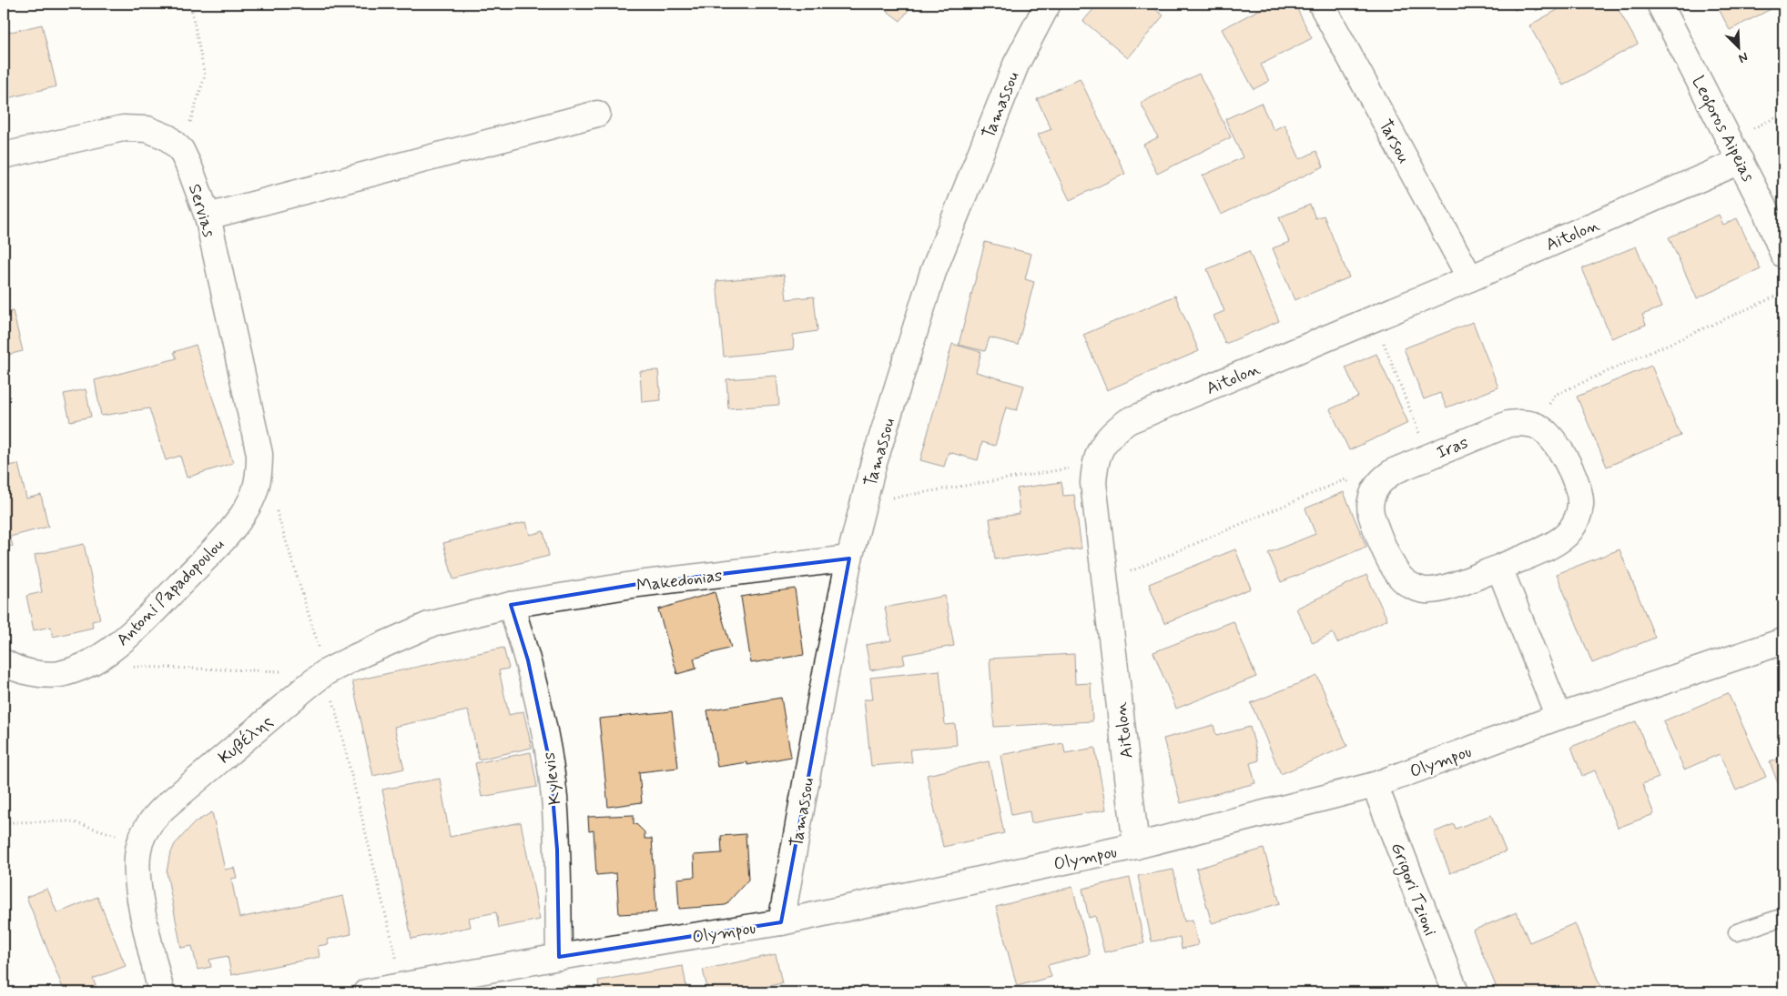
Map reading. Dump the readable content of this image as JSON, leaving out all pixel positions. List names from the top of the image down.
{
  "streets": {
    "street": [
      "Tamassou",
      "Leoforos Aipeias",
      "Tarsou",
      "Servias",
      "Aitolon",
      "Iras",
      "Makedonias",
      "Antoni Papadopoulou",
      "Κυβέλης",
      "Olympou",
      "Kylevis",
      "Grigori Tzioni"
    ]
  },
  "crossings": [
    ["Tamassou", "Makedonias"],
    ["Tamassou", "Olympou"],
    ["Leoforos Aipeias", "Aitolon"],
    ["Tarsou", "Aitolon"],
    ["Servias", "Antoni Papadopoulou"],
    ["Aitolon", "Olympou"],
    ["Makedonias", "Κυβέλης"],
    ["Makedonias", "Kylevis"],
    ["Κυβέλης", "Kylevis"],
    ["Olympou", "Kylevis"],
    ["Olympou", "Grigori Tzioni"]
  ],
  "north": "bottom right"
}
